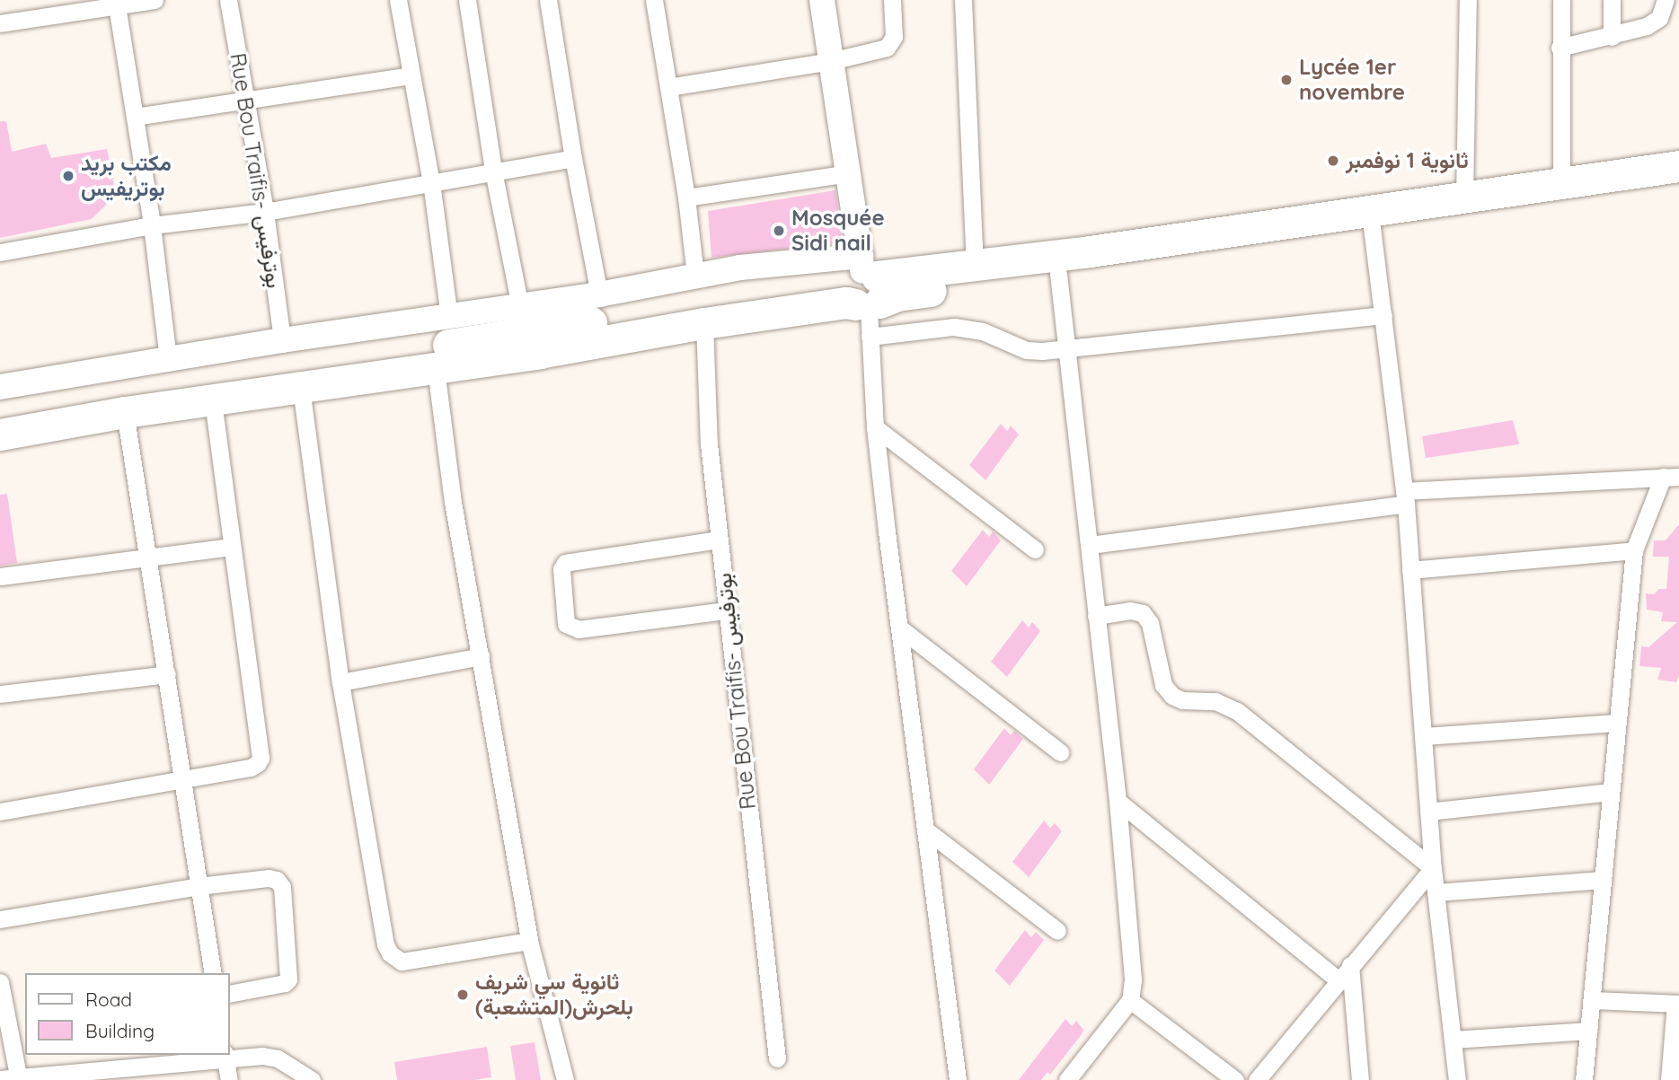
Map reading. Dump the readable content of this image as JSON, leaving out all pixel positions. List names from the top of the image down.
{
  "streets": {
    "street": ["Rue Bou Traifis- بوترفيس"]
  },
  "places": [
    "Lycée 1er novembre",
    "ثانوية 1 نوفمبر",
    "مكتب بريد بوتريفيس",
    "Mosquée Sidi nail",
    "ثانوية سي شريف بلحرش(المتشعبة)"
  ],
  "legend": ["Road", "Building"]
}
